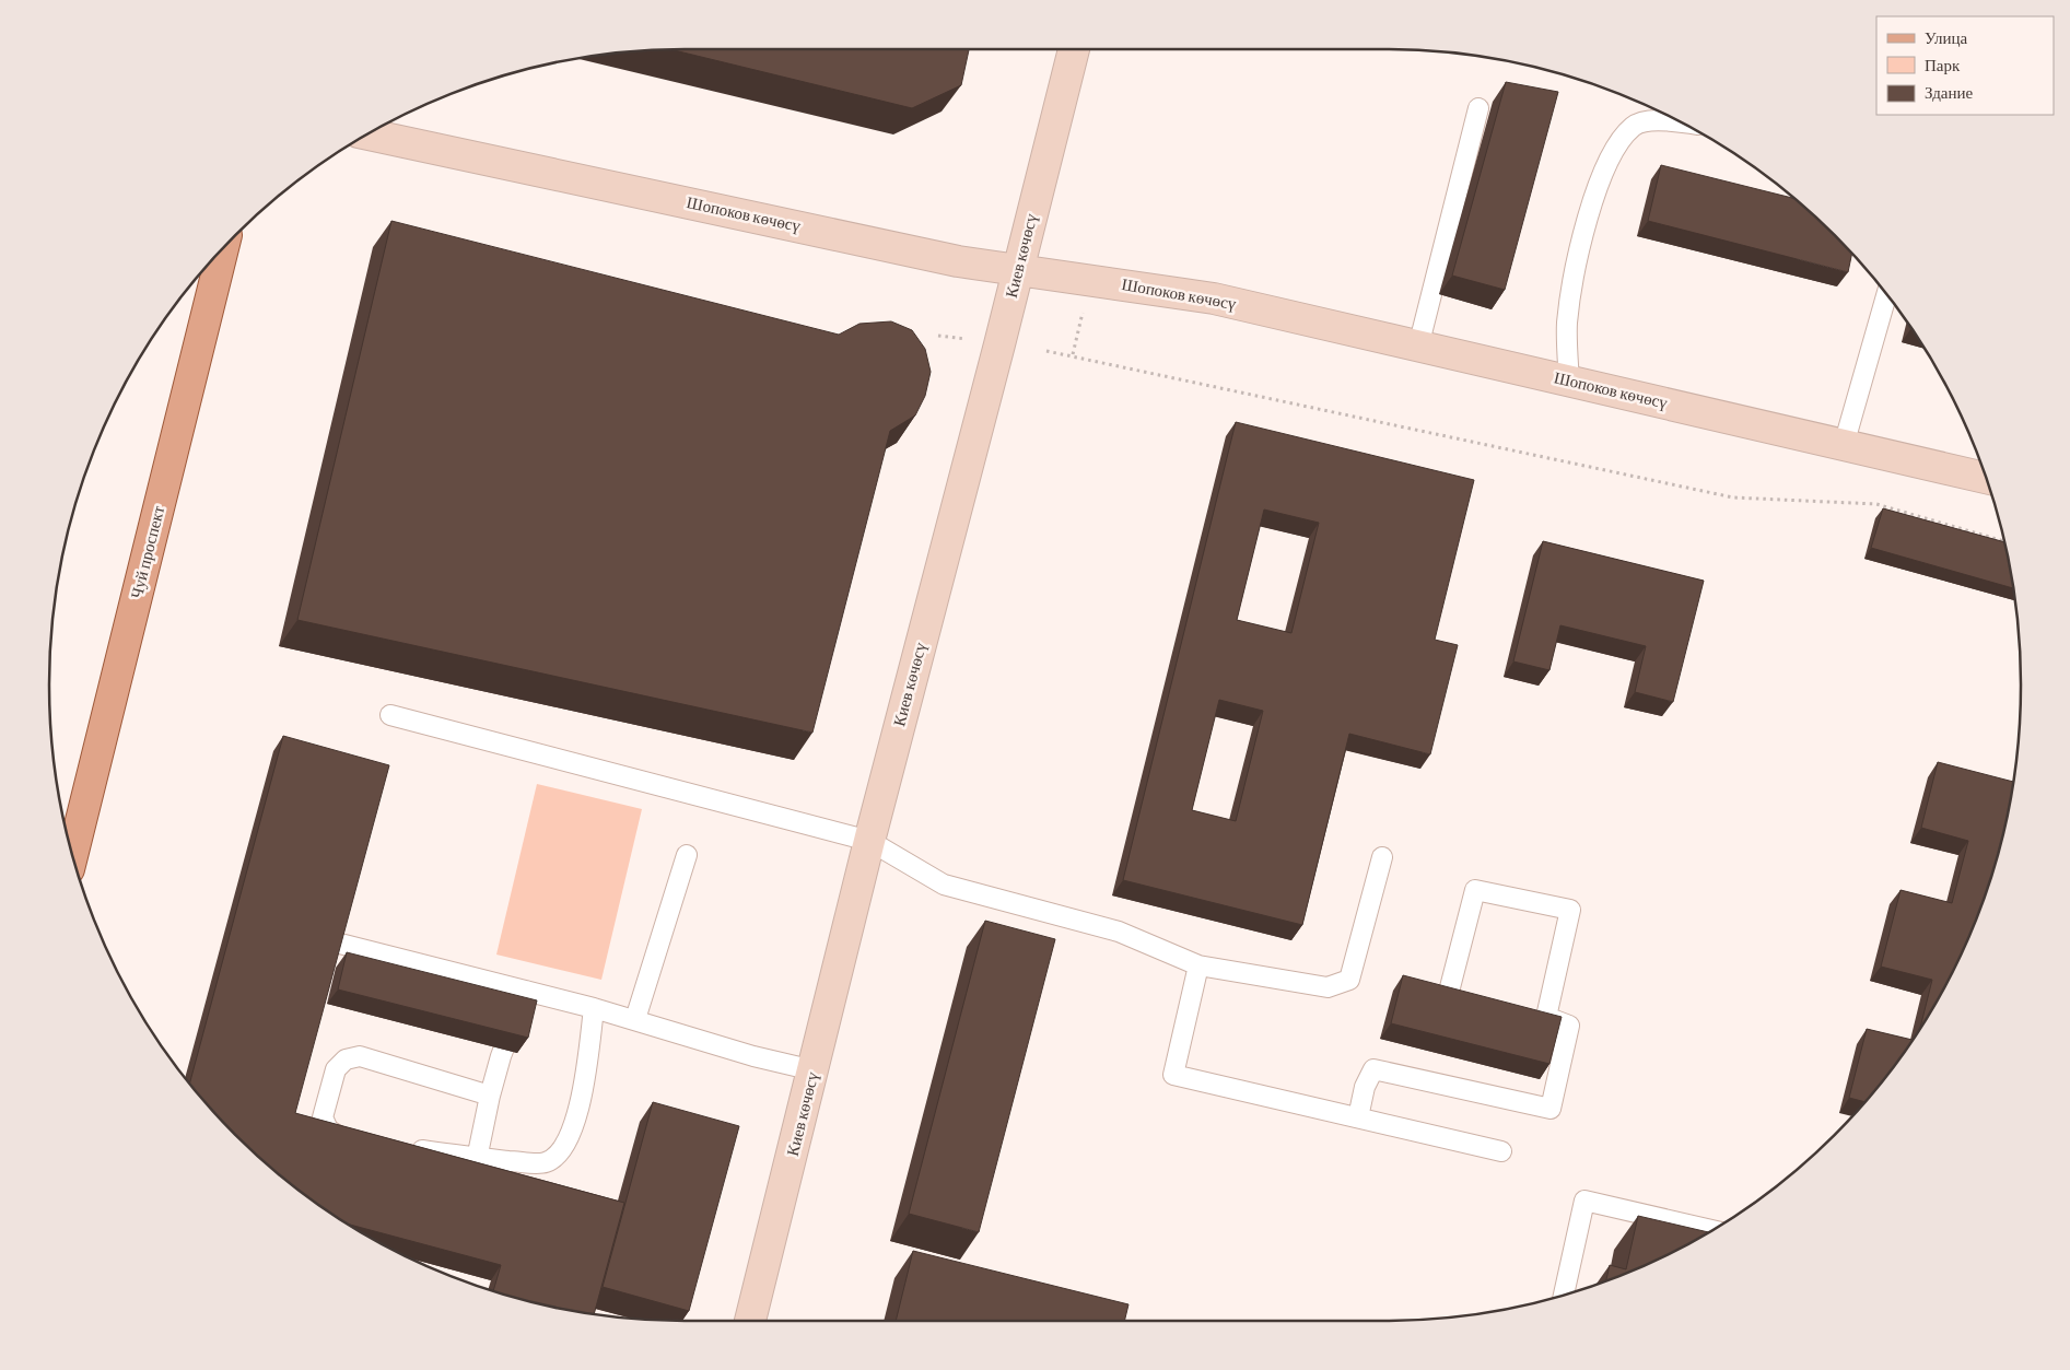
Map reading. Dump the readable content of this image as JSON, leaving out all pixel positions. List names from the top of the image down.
{
  "streets": {
    "main road": ["Чуй проспект"],
    "street": ["Шопоков көчөсү", "Киев көчөсү"]
  },
  "crossings": [
    ["Шопоков көчөсү", "Киев көчөсү"]
  ],
  "legend": ["Улица", "Парк", "Здание"]
}
